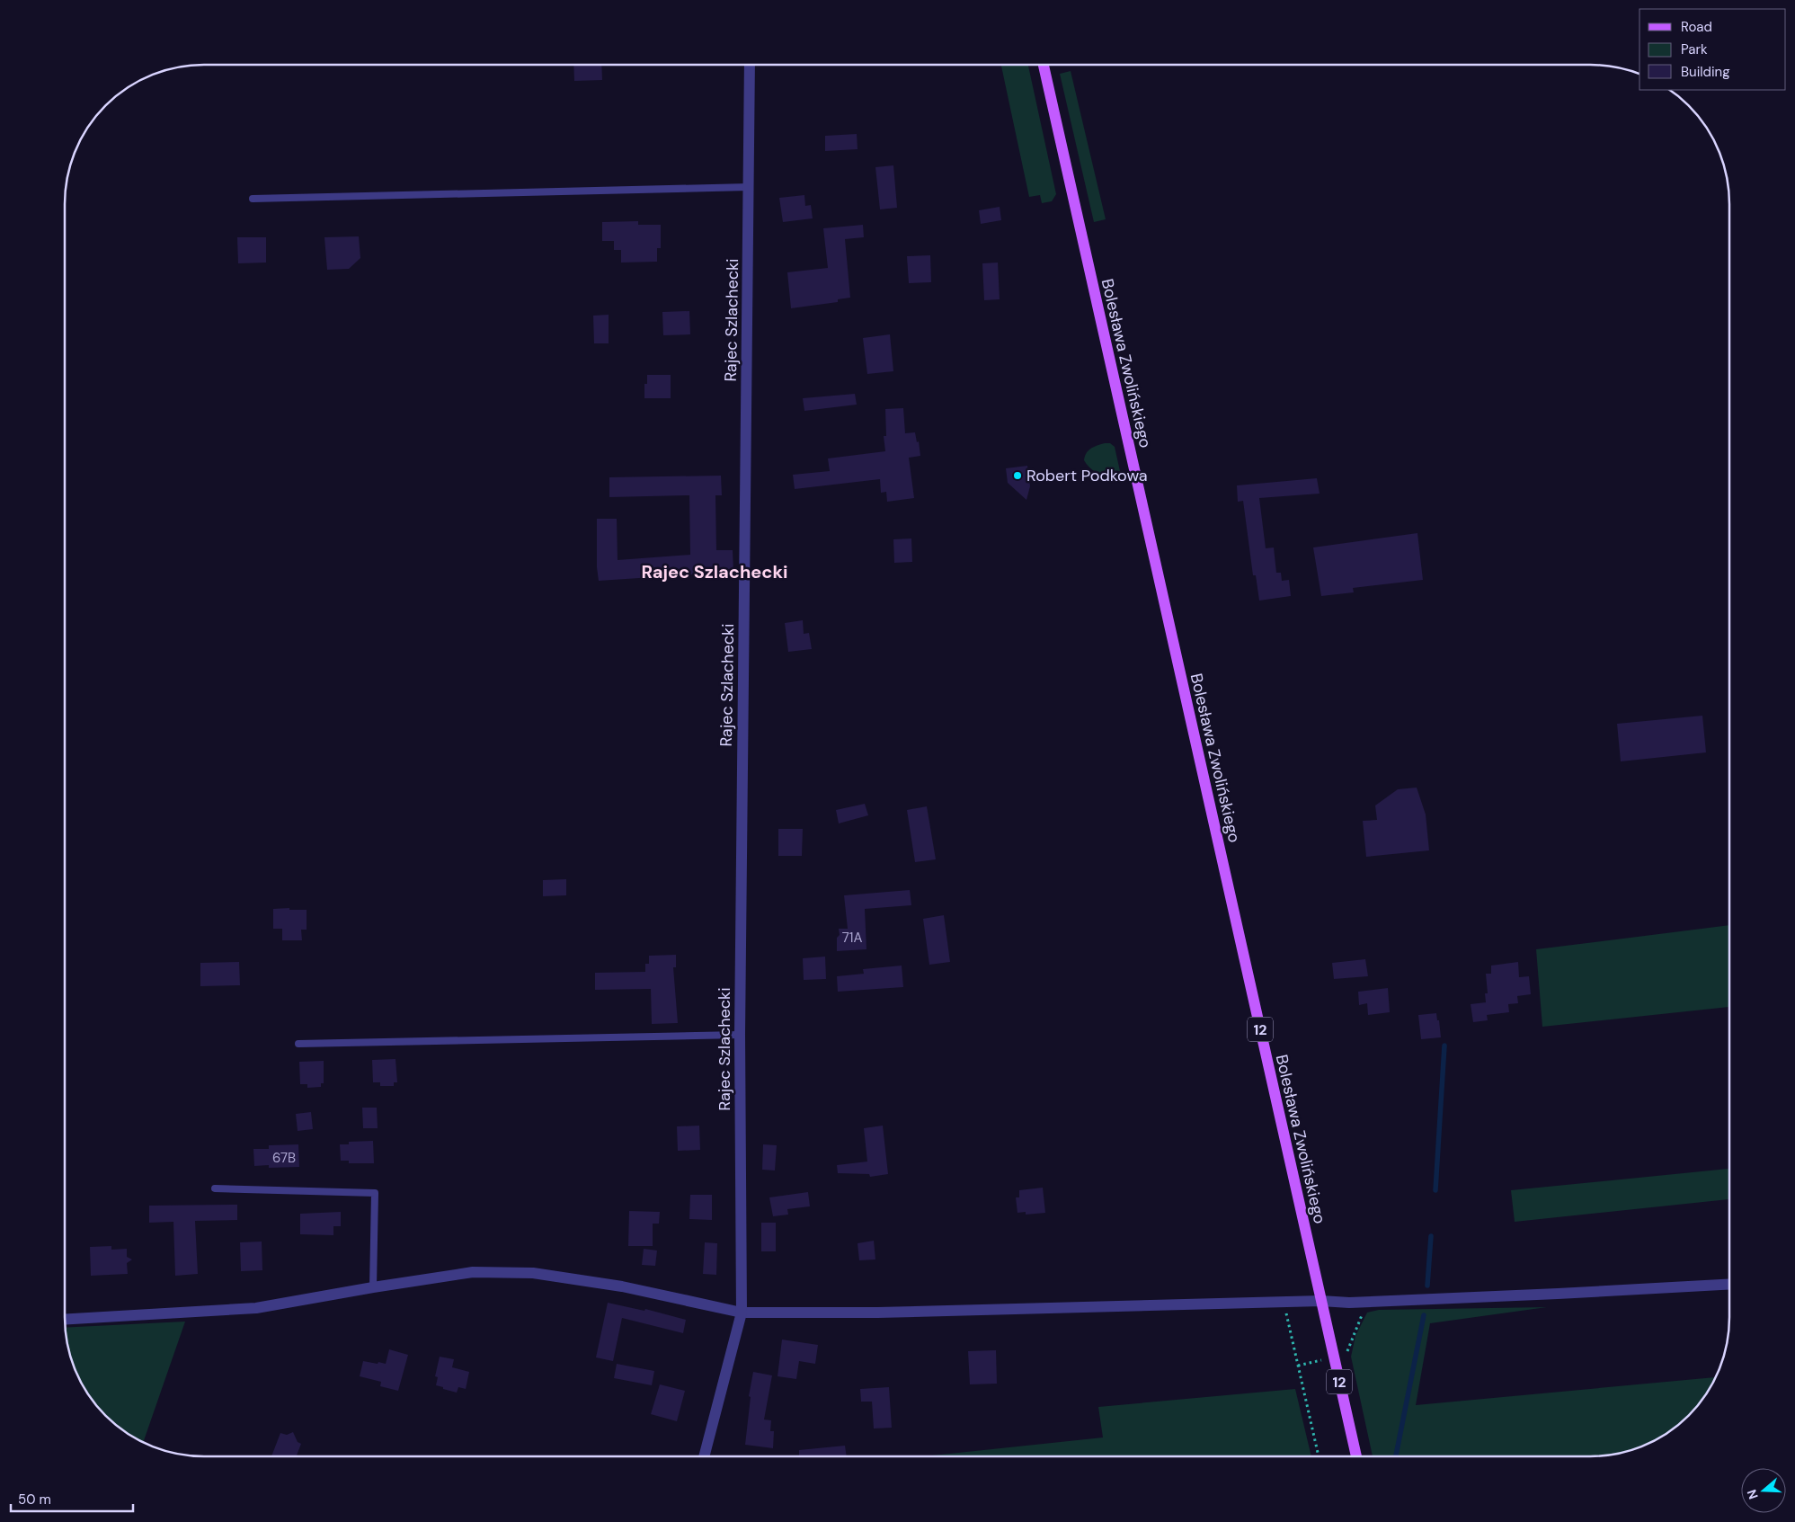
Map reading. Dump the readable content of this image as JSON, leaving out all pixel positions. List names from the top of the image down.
{
  "streets": {
    "main road": ["Bolesława Zwolińskiego", "12"],
    "street": ["Rajec Szlachecki"]
  },
  "districts": ["Rajec Szlachecki"],
  "places": ["Robert Podkowa"],
  "house_numbers": ["71A", "67B"],
  "legend": ["Road", "Park", "Building"],
  "scale_bar": "50 m",
  "north": "left"
}
